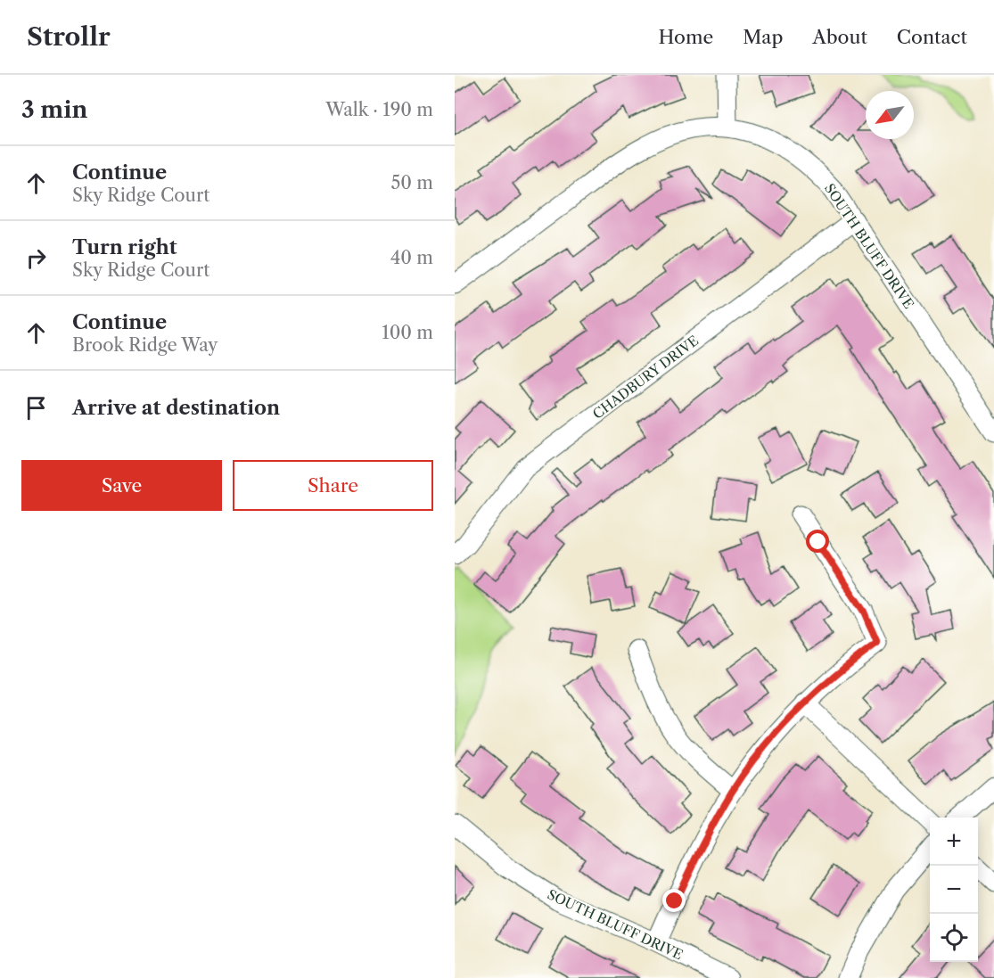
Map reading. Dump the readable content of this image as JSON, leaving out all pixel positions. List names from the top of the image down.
{
  "streets": {
    "street": ["SOUTH BLUFF DRIVE", "CHADBURY DRIVE"]
  },
  "crossings": [
    ["SOUTH BLUFF DRIVE", "CHADBURY DRIVE"]
  ],
  "north": "bottom left",
  "page": {
    "header": "Strollr",
    "nav": [
      "Home",
      "Map",
      "About",
      "Contact"
    ],
    "heading": ["3 min", "Walk · 190 m"],
    "list": [
      ["Continue", "Sky Ridge Court", "50 m"],
      ["Turn right", "Sky Ridge Court", "40 m"],
      ["Continue", "Brook Ridge Way", "100 m"],
      "Arrive at destination"
    ],
    "buttons": ["Save", "Share"],
    "map_buttons": ["+", "−"]
  }
}
